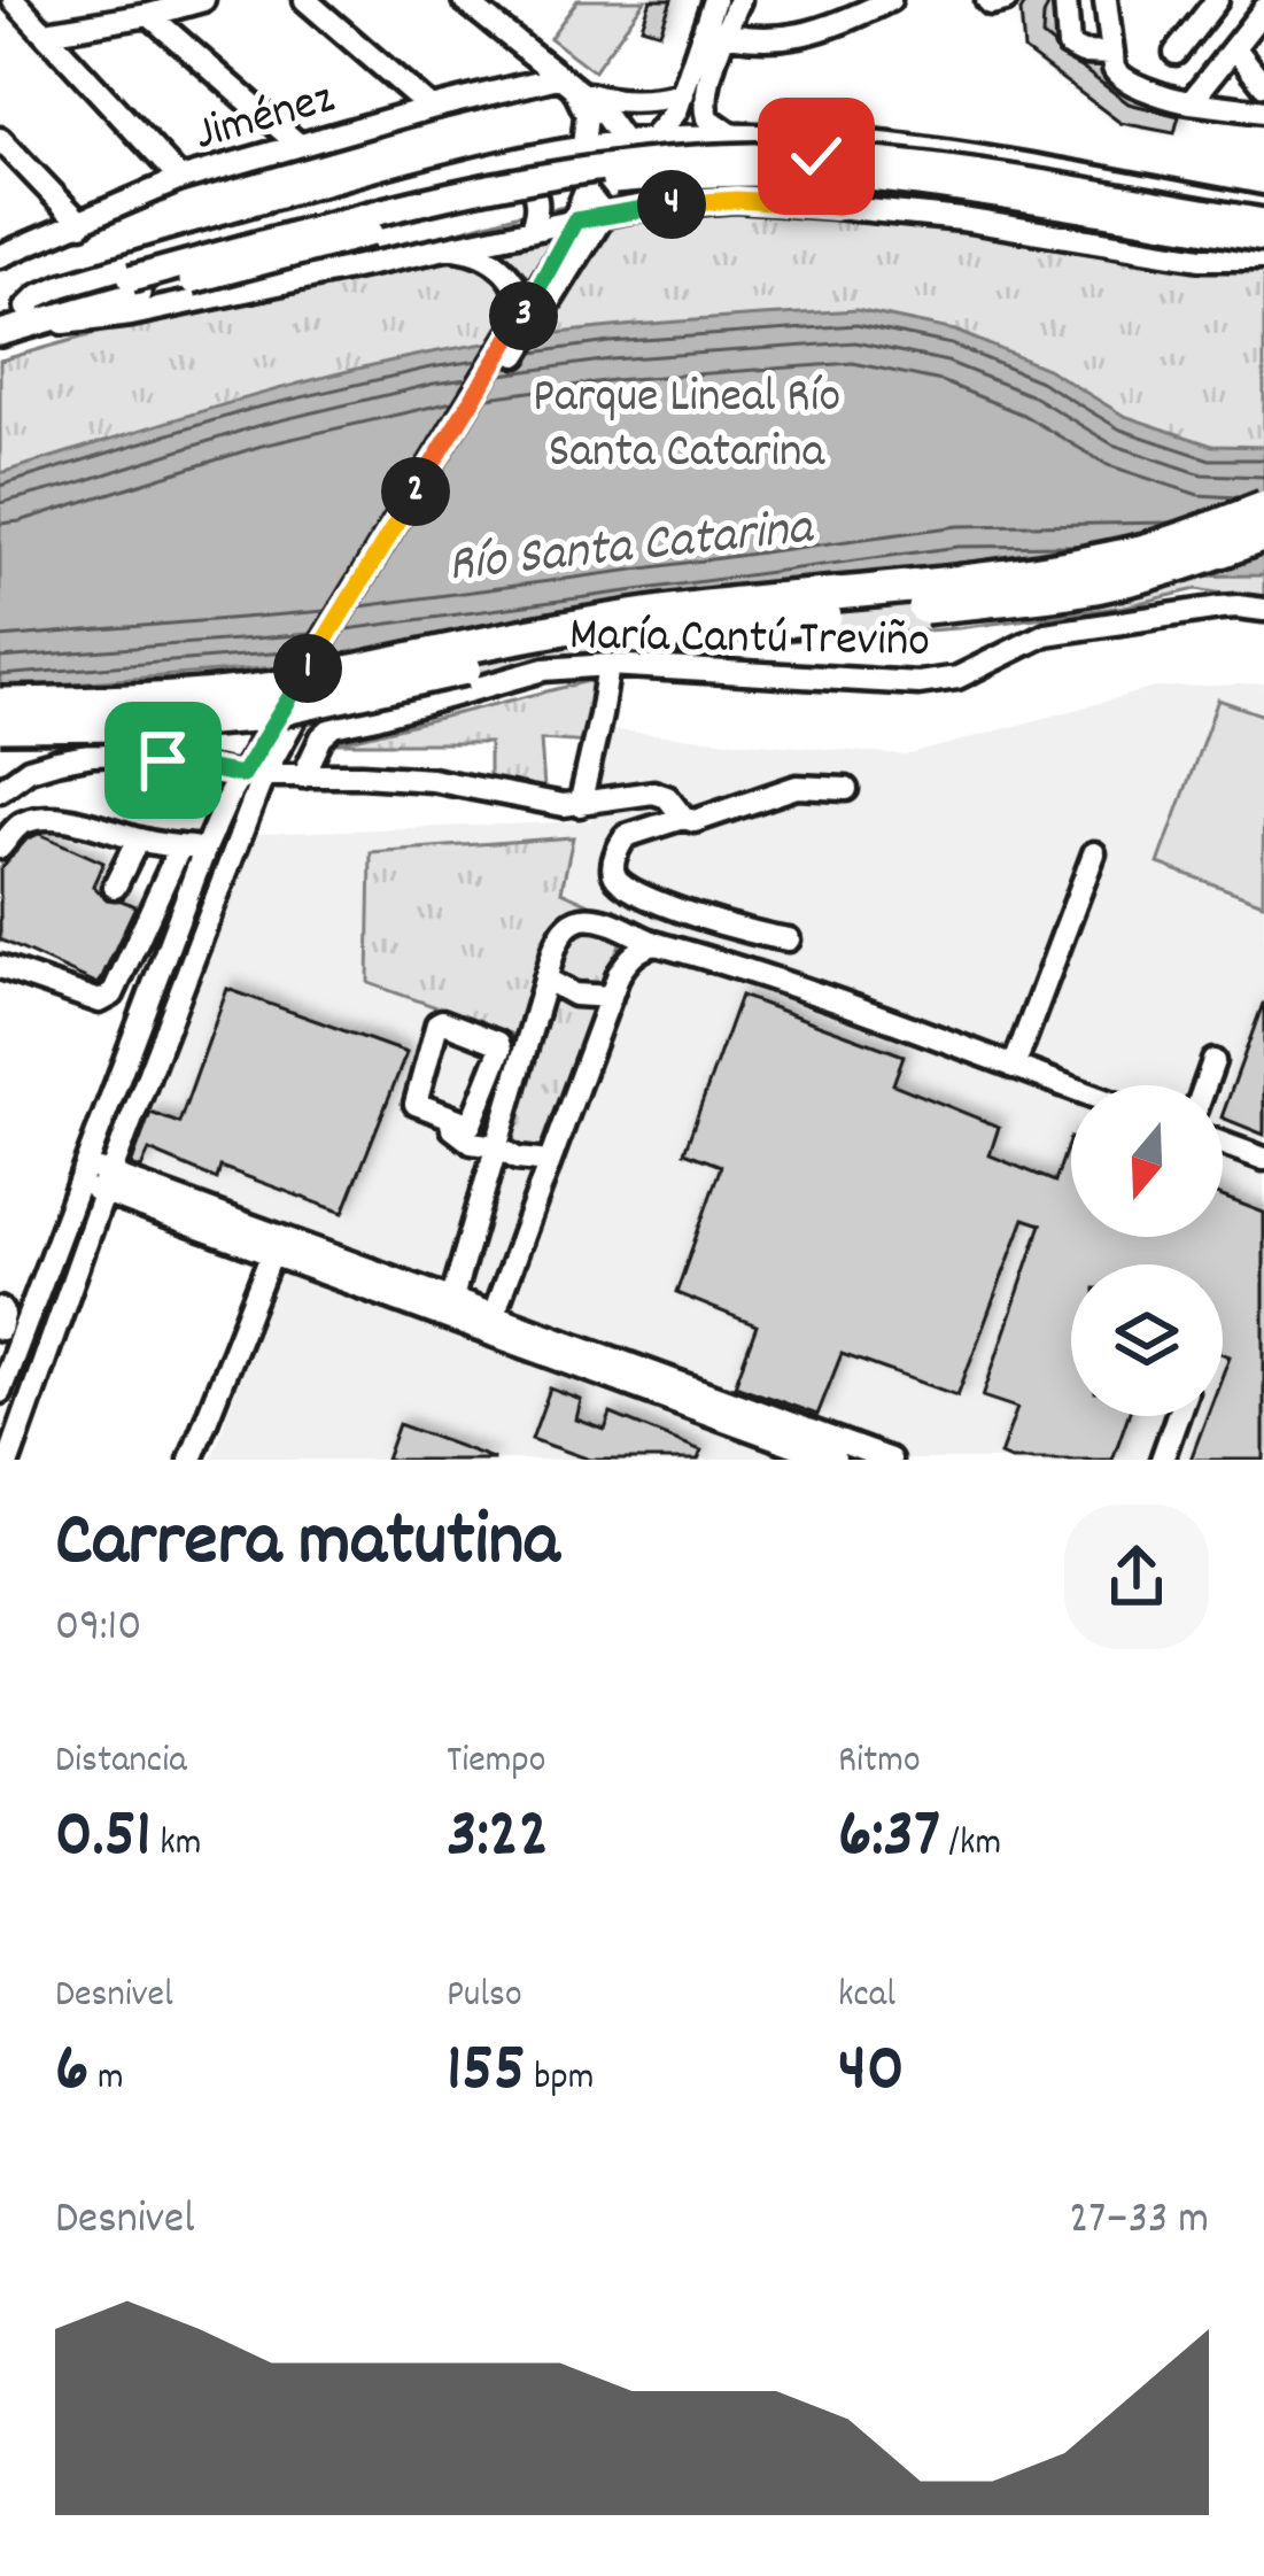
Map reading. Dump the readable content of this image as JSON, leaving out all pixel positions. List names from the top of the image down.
{
  "streets": {
    "street": ["Jiménez", "María Cantú Treviño"]
  },
  "water": ["Río Santa Catarina"],
  "parks": ["Parque Lineal Río Santa Catarina"],
  "north": "bottom",
  "page": {
    "pins": [
      "4",
      "3",
      "2",
      "1"
    ],
    "heading": ["Carrera matutina", "09:10"],
    "stats": [
      ["Distancia", "0.51 km"],
      ["Tiempo", "3:22"],
      ["Ritmo", "6:37 /km"],
      ["Desnivel", "6 m"],
      ["Pulso", "155 bpm"],
      ["kcal", "40"]
    ],
    "chart": ["Desnivel", "27–33 m"]
  }
}
